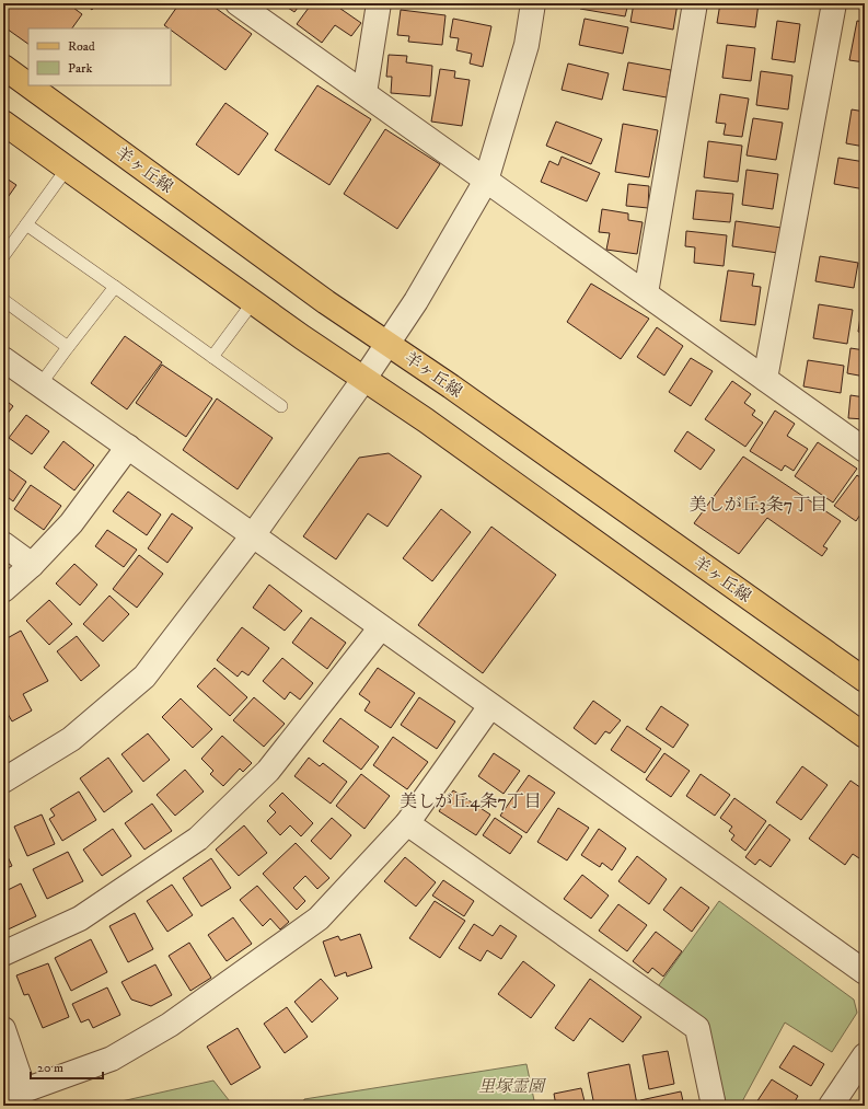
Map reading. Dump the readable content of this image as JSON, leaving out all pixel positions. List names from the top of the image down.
{
  "streets": {
    "main road": ["羊ヶ丘線"]
  },
  "districts": ["美しが丘3条7丁目", "美しが丘4条7丁目"],
  "parks": ["里塚霊園"],
  "legend": ["Road", "Park"],
  "scale_bar": "20 m"
}
